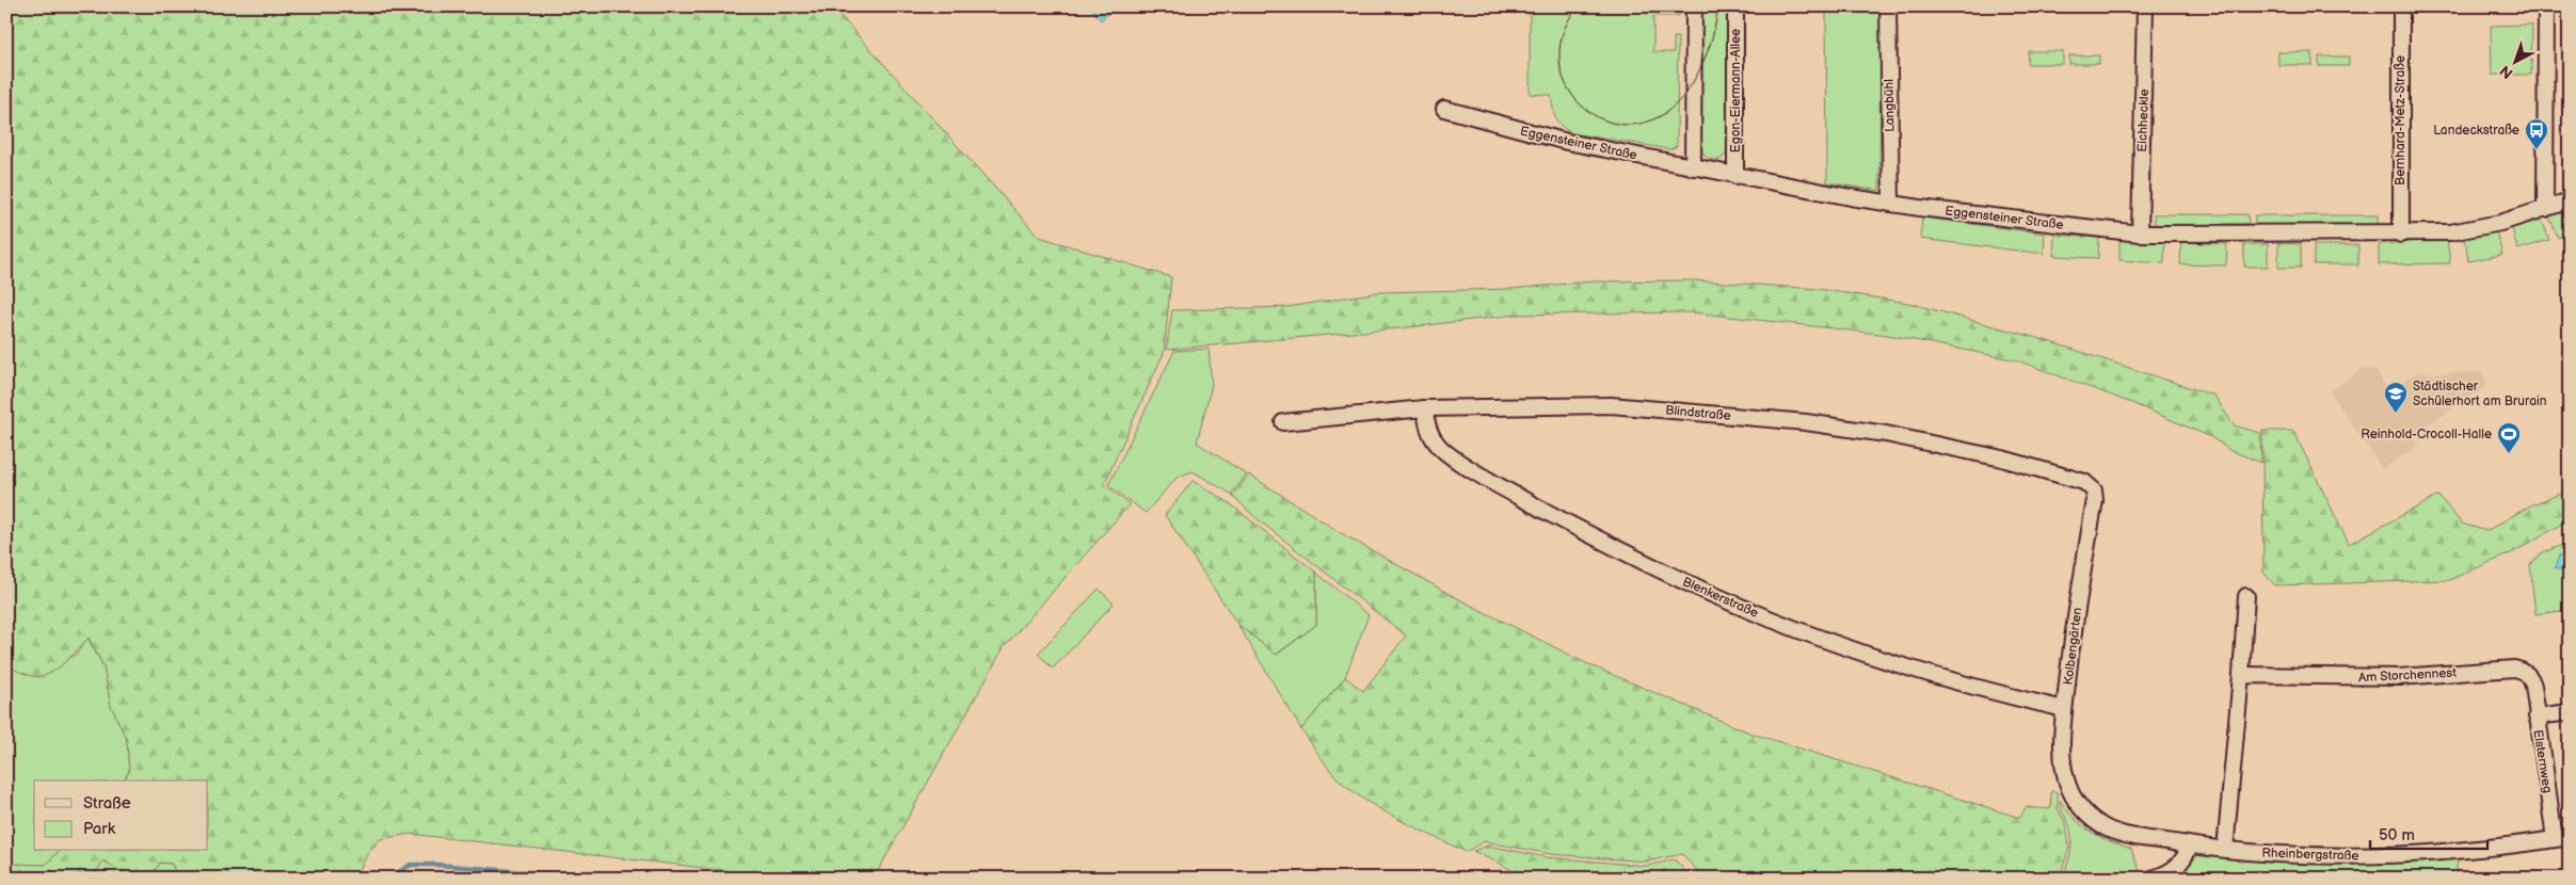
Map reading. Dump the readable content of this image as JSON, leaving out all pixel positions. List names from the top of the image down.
{
  "streets": {
    "street": [
      "Egon-Eiermann-Allee",
      "Langbühl",
      "Eichheckle",
      "Bernhard-Metz-Straße",
      "Eggensteiner Straße",
      "Blindstraße",
      "Blenkerstraße",
      "Kolbengärten",
      "Am Storchennest",
      "Elsternweg",
      "Rheinbergstraße"
    ]
  },
  "crossings": [
    ["Egon-Eiermann-Allee", "Eggensteiner Straße"],
    ["Langbühl", "Eggensteiner Straße"],
    ["Eichheckle", "Eggensteiner Straße"],
    ["Bernhard-Metz-Straße", "Eggensteiner Straße"],
    ["Blindstraße", "Blenkerstraße"],
    ["Blindstraße", "Kolbengärten"],
    ["Blenkerstraße", "Kolbengärten"],
    ["Kolbengärten", "Rheinbergstraße"],
    ["Am Storchennest", "Elsternweg"],
    ["Elsternweg", "Rheinbergstraße"]
  ],
  "places": {
    "bus stop": ["Landeckstraße"],
    "school or university": ["Städtischer Schülerhort am Brurain"],
    "sports": ["Reinhold-Crocoll-Halle"]
  },
  "legend": ["Straße", "Park"],
  "scale_bar": "50 m",
  "north": "bottom left"
}
